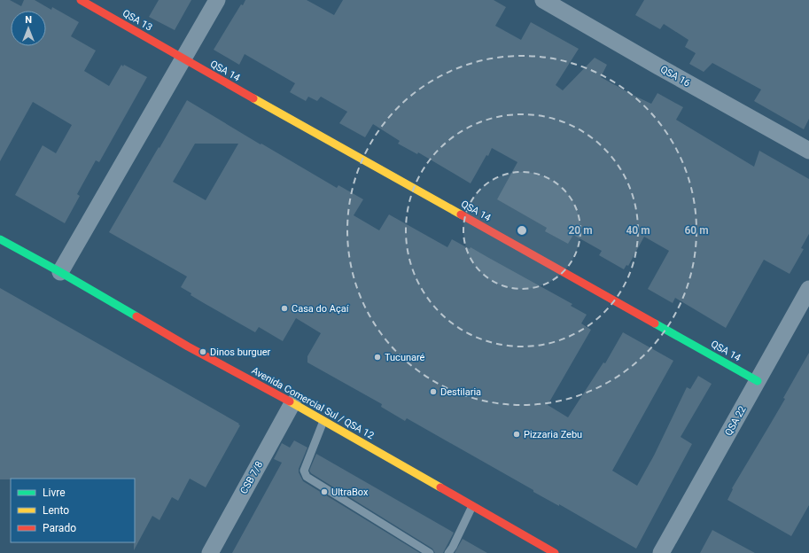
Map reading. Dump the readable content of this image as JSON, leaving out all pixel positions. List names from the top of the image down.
{
  "streets": {
    "street": [
      "QSA 13",
      "QSA 14",
      "QSA 16",
      "Avenida Comercial Sul / QSA 12",
      "QSA 22",
      "CSB 7/8"
    ]
  },
  "crossings": [
    ["QSA 13", "QSA 14"],
    ["QSA 14", "QSA 22"],
    ["Avenida Comercial Sul / QSA 12", "CSB 7/8"]
  ],
  "places": [
    "Casa do Açaí",
    "Dinos burguer",
    "Tucunaré",
    "Destilaria",
    "Pizzaria Zebu",
    "UltraBox"
  ],
  "legend": ["Livre", "Lento", "Parado"],
  "north": "top",
  "rings": ["20 m", "40 m", "60 m"]
}
